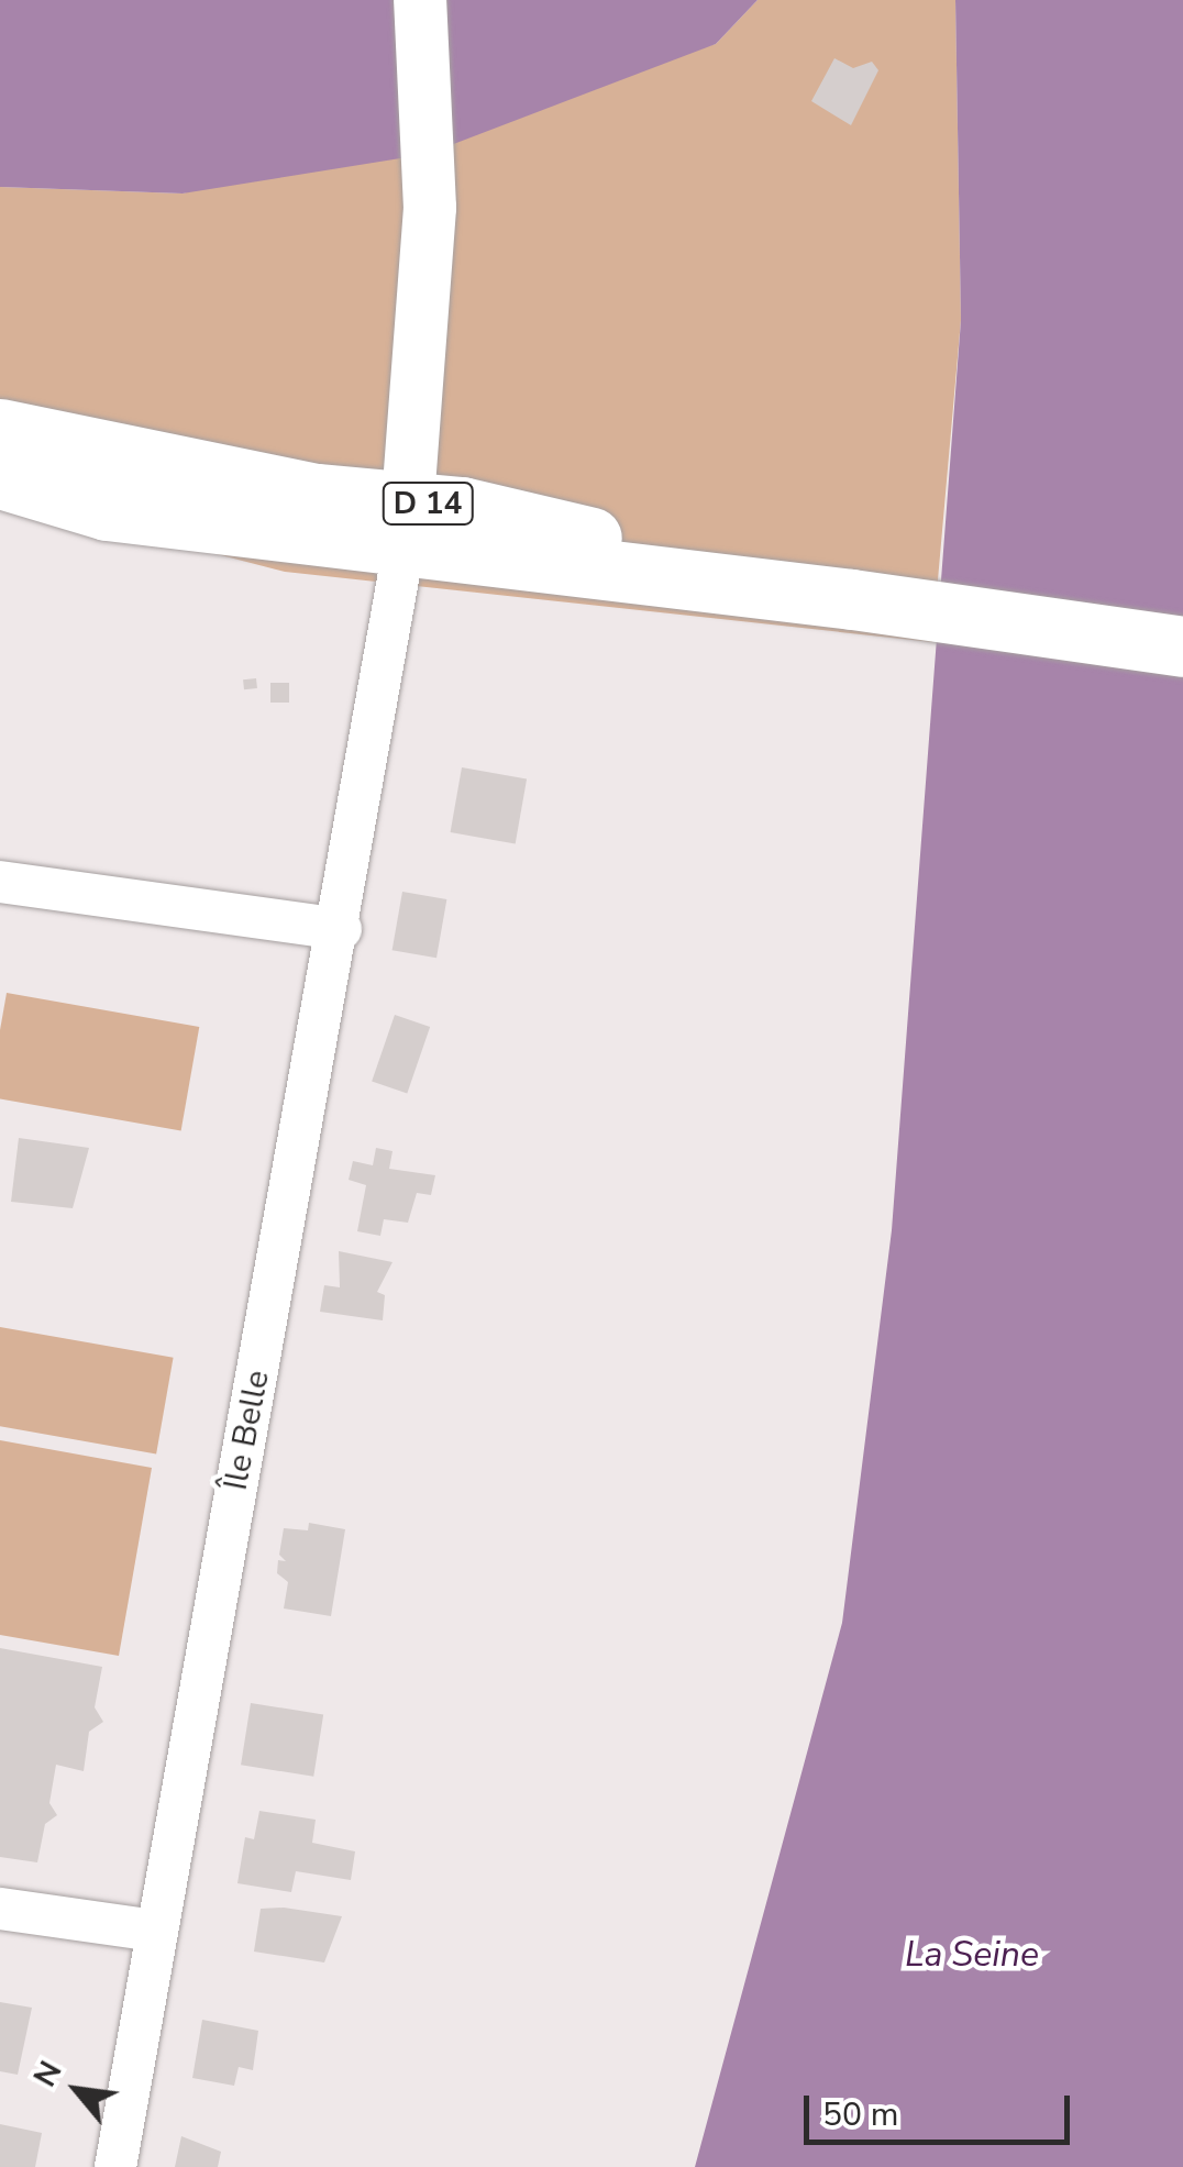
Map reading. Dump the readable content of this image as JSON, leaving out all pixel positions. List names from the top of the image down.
{
  "streets": {
    "main road": ["D 14"],
    "street": ["Île Belle"]
  },
  "crossings": [
    ["D 14", "Île Belle"]
  ],
  "water": ["La Seine"],
  "scale_bar": "50 m",
  "north": "top left"
}
